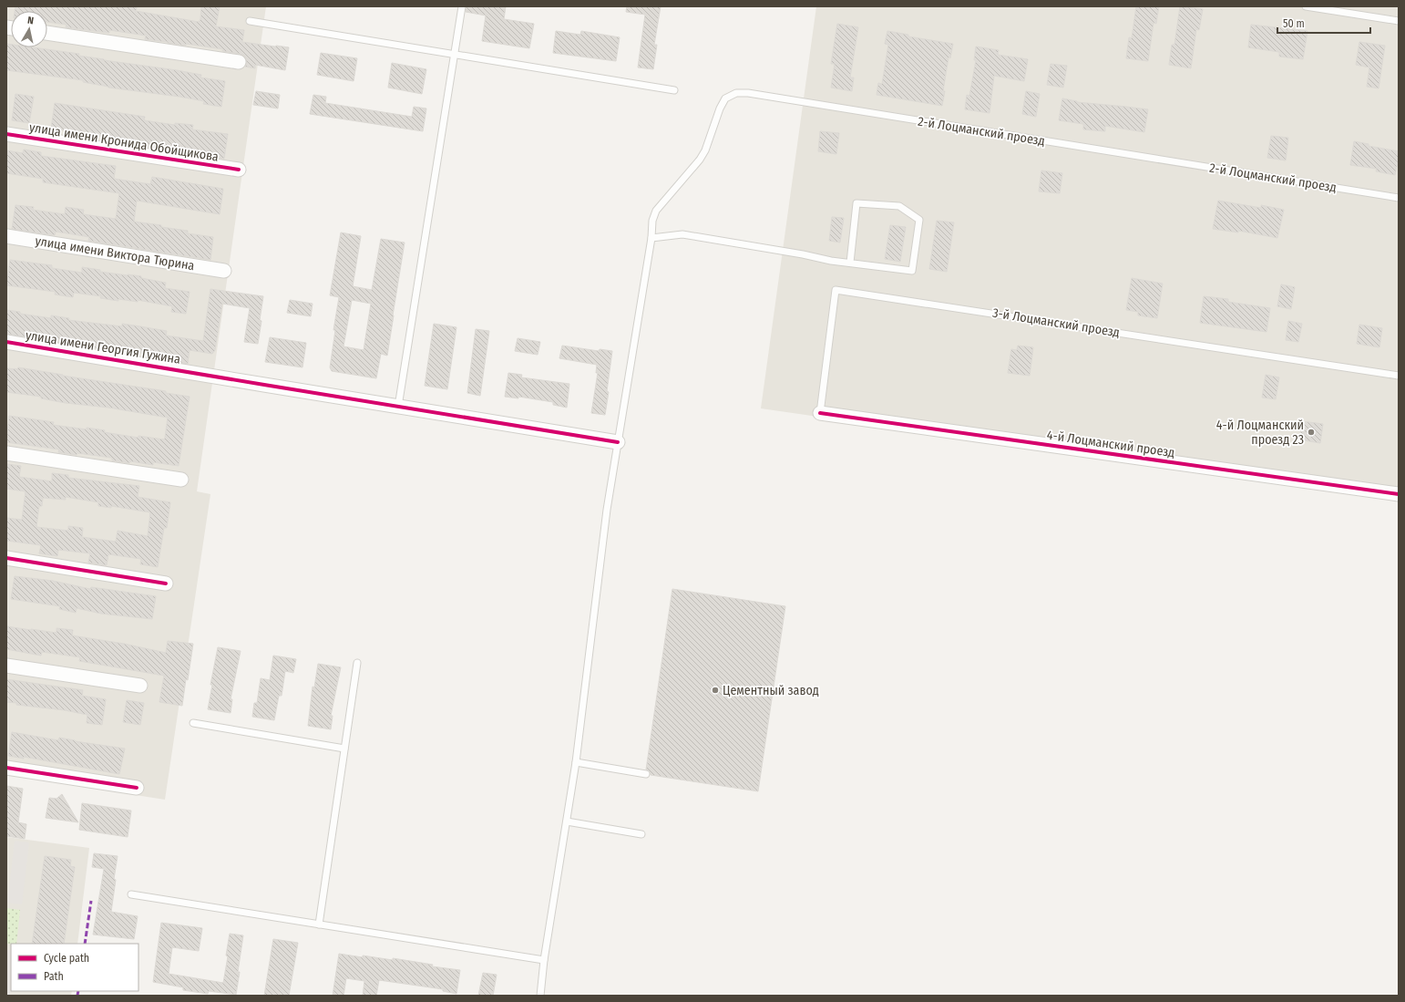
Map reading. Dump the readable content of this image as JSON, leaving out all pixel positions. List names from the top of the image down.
{
  "streets": {
    "street": [
      "улица имени Кронида Обойщикова",
      "улица имени Виктора Тюрина",
      "улица имени Георгия Гужина",
      "4-й Лоцманский проезд"
    ],
    "lane": ["2-й Лоцманский проезд", "3-й Лоцманский проезд"]
  },
  "crossings": [
    ["2-й Лоцманский проезд", "улица имени Георгия Гужина"],
    ["3-й Лоцманский проезд", "4-й Лоцманский проезд"]
  ],
  "places": ["4-й Лоцманский проезд 23", "Цементный завод"],
  "legend": ["Cycle path", "Path"],
  "scale_bar": "50 m",
  "north": "top"
}
